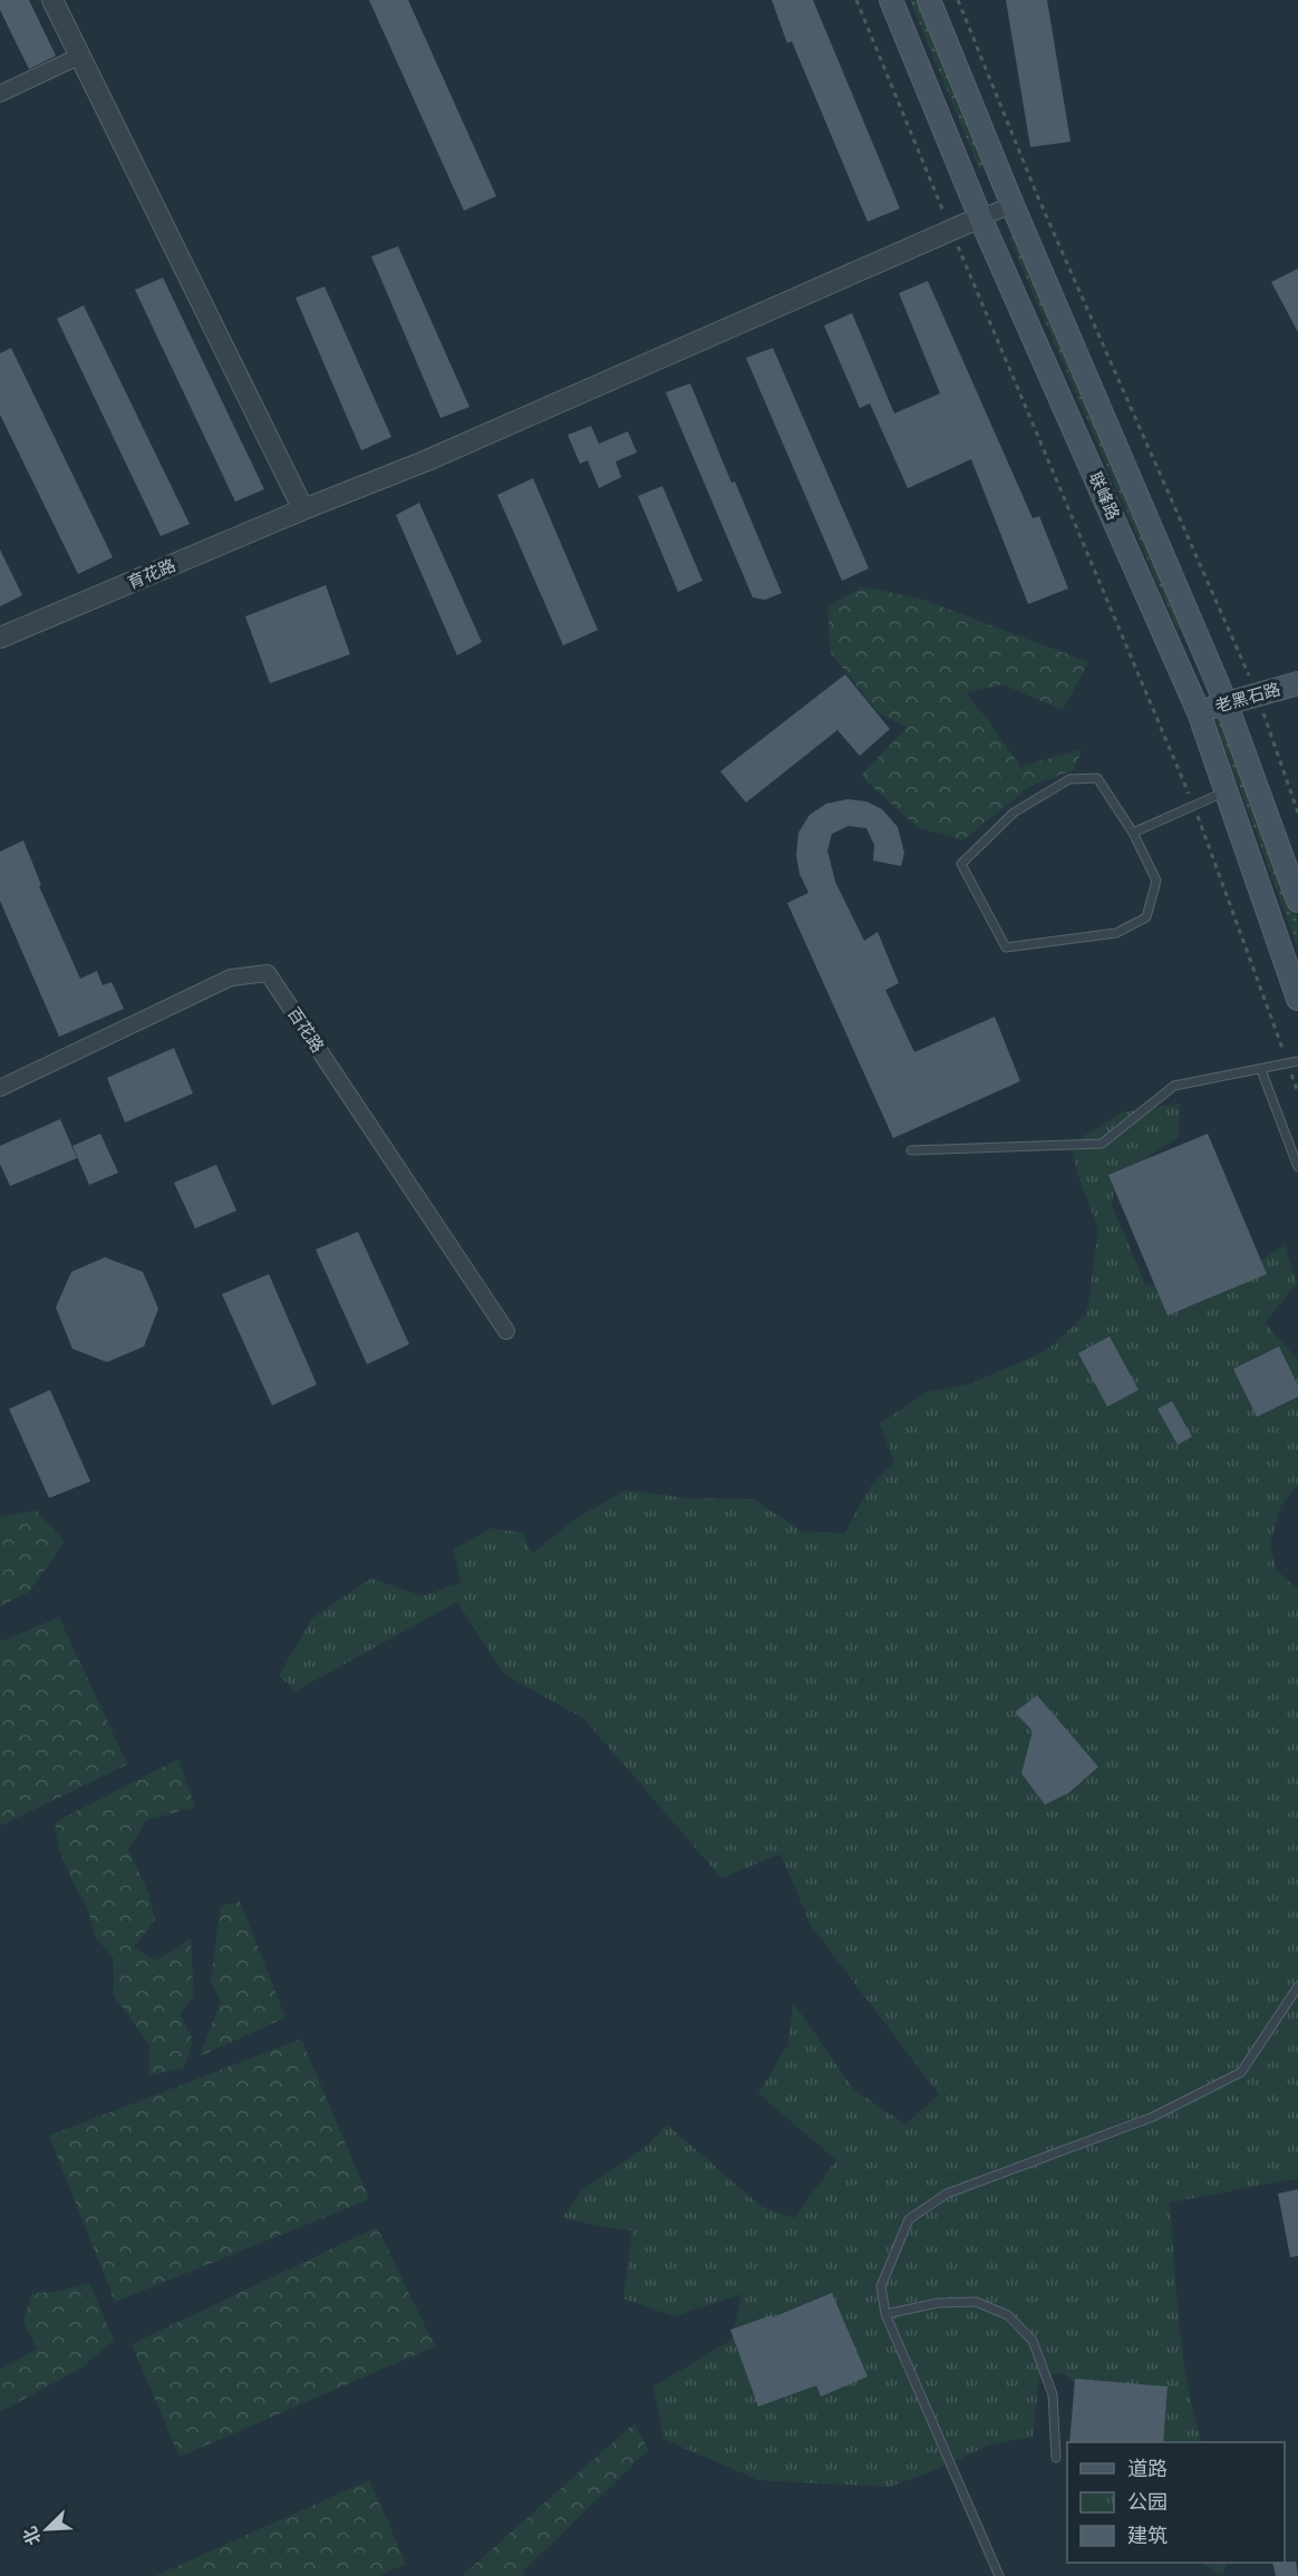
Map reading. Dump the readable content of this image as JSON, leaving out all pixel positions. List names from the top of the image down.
{
  "streets": {
    "main road": ["联峰路", "老黑石路"],
    "street": ["育花路", "百花路"]
  },
  "crossings": [
    ["联峰路", "育花路"],
    ["联峰路", "老黑石路"]
  ],
  "legend": ["道路", "公园", "建筑"],
  "north": "bottom left"
}
